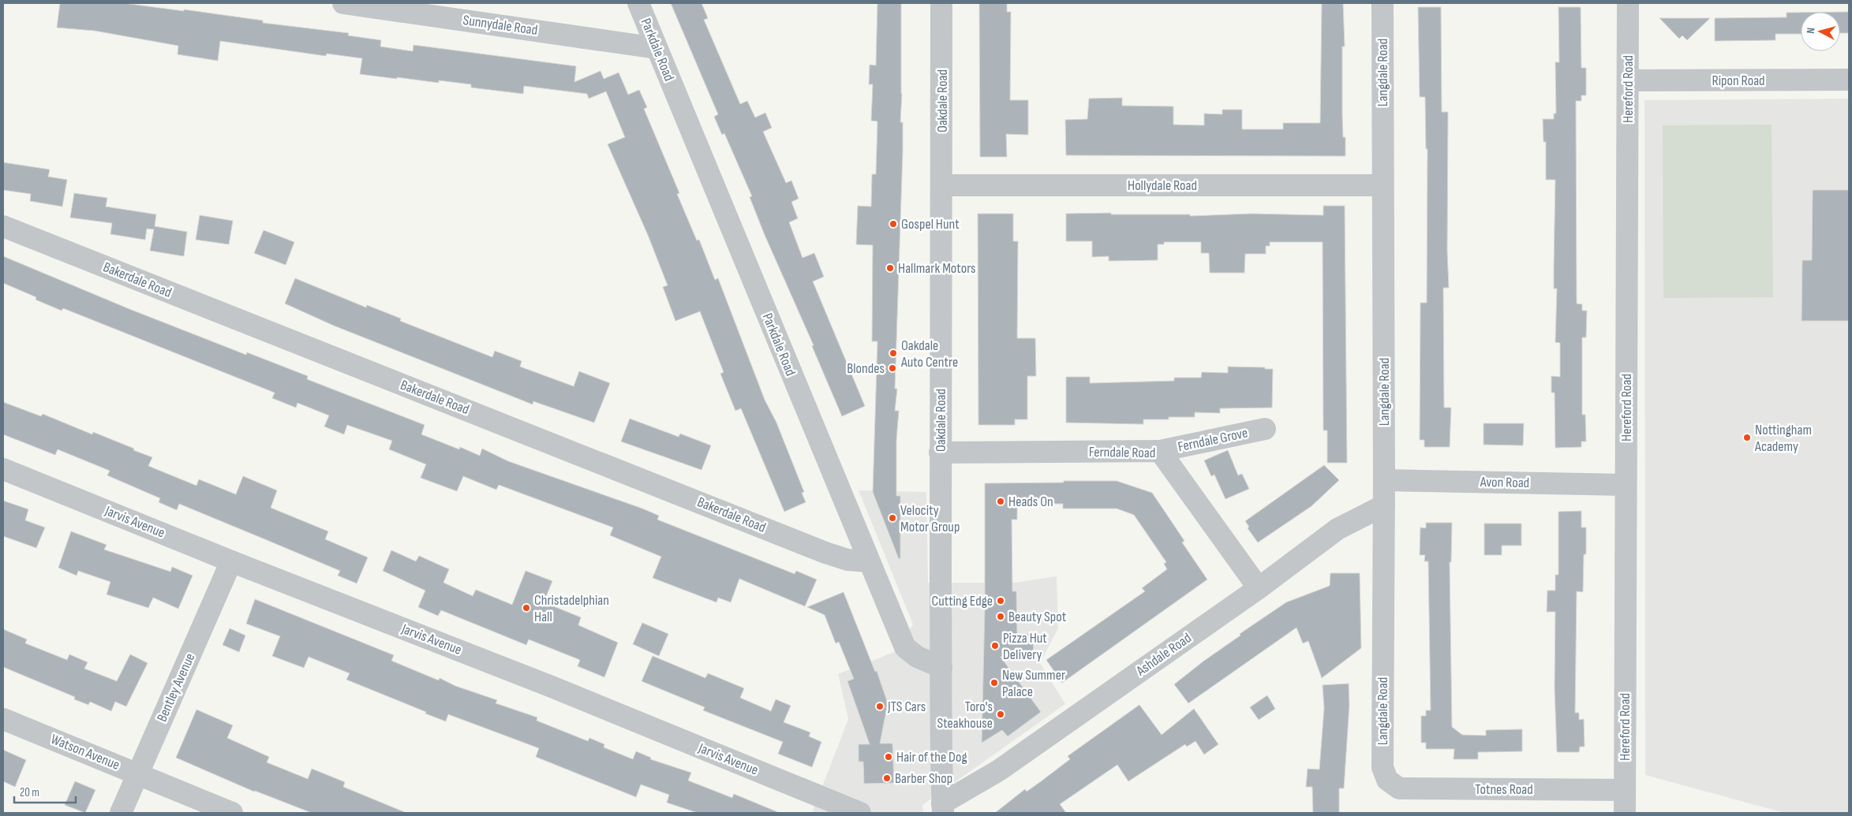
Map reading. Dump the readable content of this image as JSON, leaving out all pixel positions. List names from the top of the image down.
{
  "streets": {
    "street": [
      "Sunnydale Road",
      "Parkdale Road",
      "Langdale Road",
      "Ripon Road",
      "Hereford Road",
      "Oakdale Road",
      "Hollydale Road",
      "Bakerdale Road",
      "Ferndale Grove",
      "Ferndale Road",
      "Avon Road",
      "Jarvis Avenue",
      "Ashdale Road",
      "Bentley Avenue",
      "Watson Avenue",
      "Totnes Road"
    ]
  },
  "crossings": [
    ["Sunnydale Road", "Parkdale Road"],
    ["Parkdale Road", "Oakdale Road"],
    ["Parkdale Road", "Bakerdale Road"],
    ["Langdale Road", "Hollydale Road"],
    ["Langdale Road", "Avon Road"],
    ["Langdale Road", "Ashdale Road"],
    ["Langdale Road", "Totnes Road"],
    ["Ripon Road", "Hereford Road"],
    ["Hereford Road", "Avon Road"],
    ["Hereford Road", "Totnes Road"],
    ["Oakdale Road", "Hollydale Road"],
    ["Oakdale Road", "Ferndale Road"],
    ["Oakdale Road", "Ashdale Road"],
    ["Ferndale Grove", "Ferndale Road"],
    ["Ferndale Road", "Ashdale Road"],
    ["Jarvis Avenue", "Bentley Avenue"],
    ["Bentley Avenue", "Watson Avenue"]
  ],
  "places": [
    "Gospel Hunt",
    "Hallmark Motors",
    "Oakdale Auto Centre",
    "Blondes",
    "Nottingham Academy",
    "Heads On",
    "Velocity Motor Group",
    "Cutting Edge",
    "Christadelphian Hall",
    "Beauty Spot",
    "Pizza Hut Delivery",
    "New Summer Palace",
    "JTS Cars",
    "Toro's Steakhouse",
    "Hair of the Dog",
    "Barber Shop"
  ],
  "scale_bar": "20 m",
  "north": "left"
}
